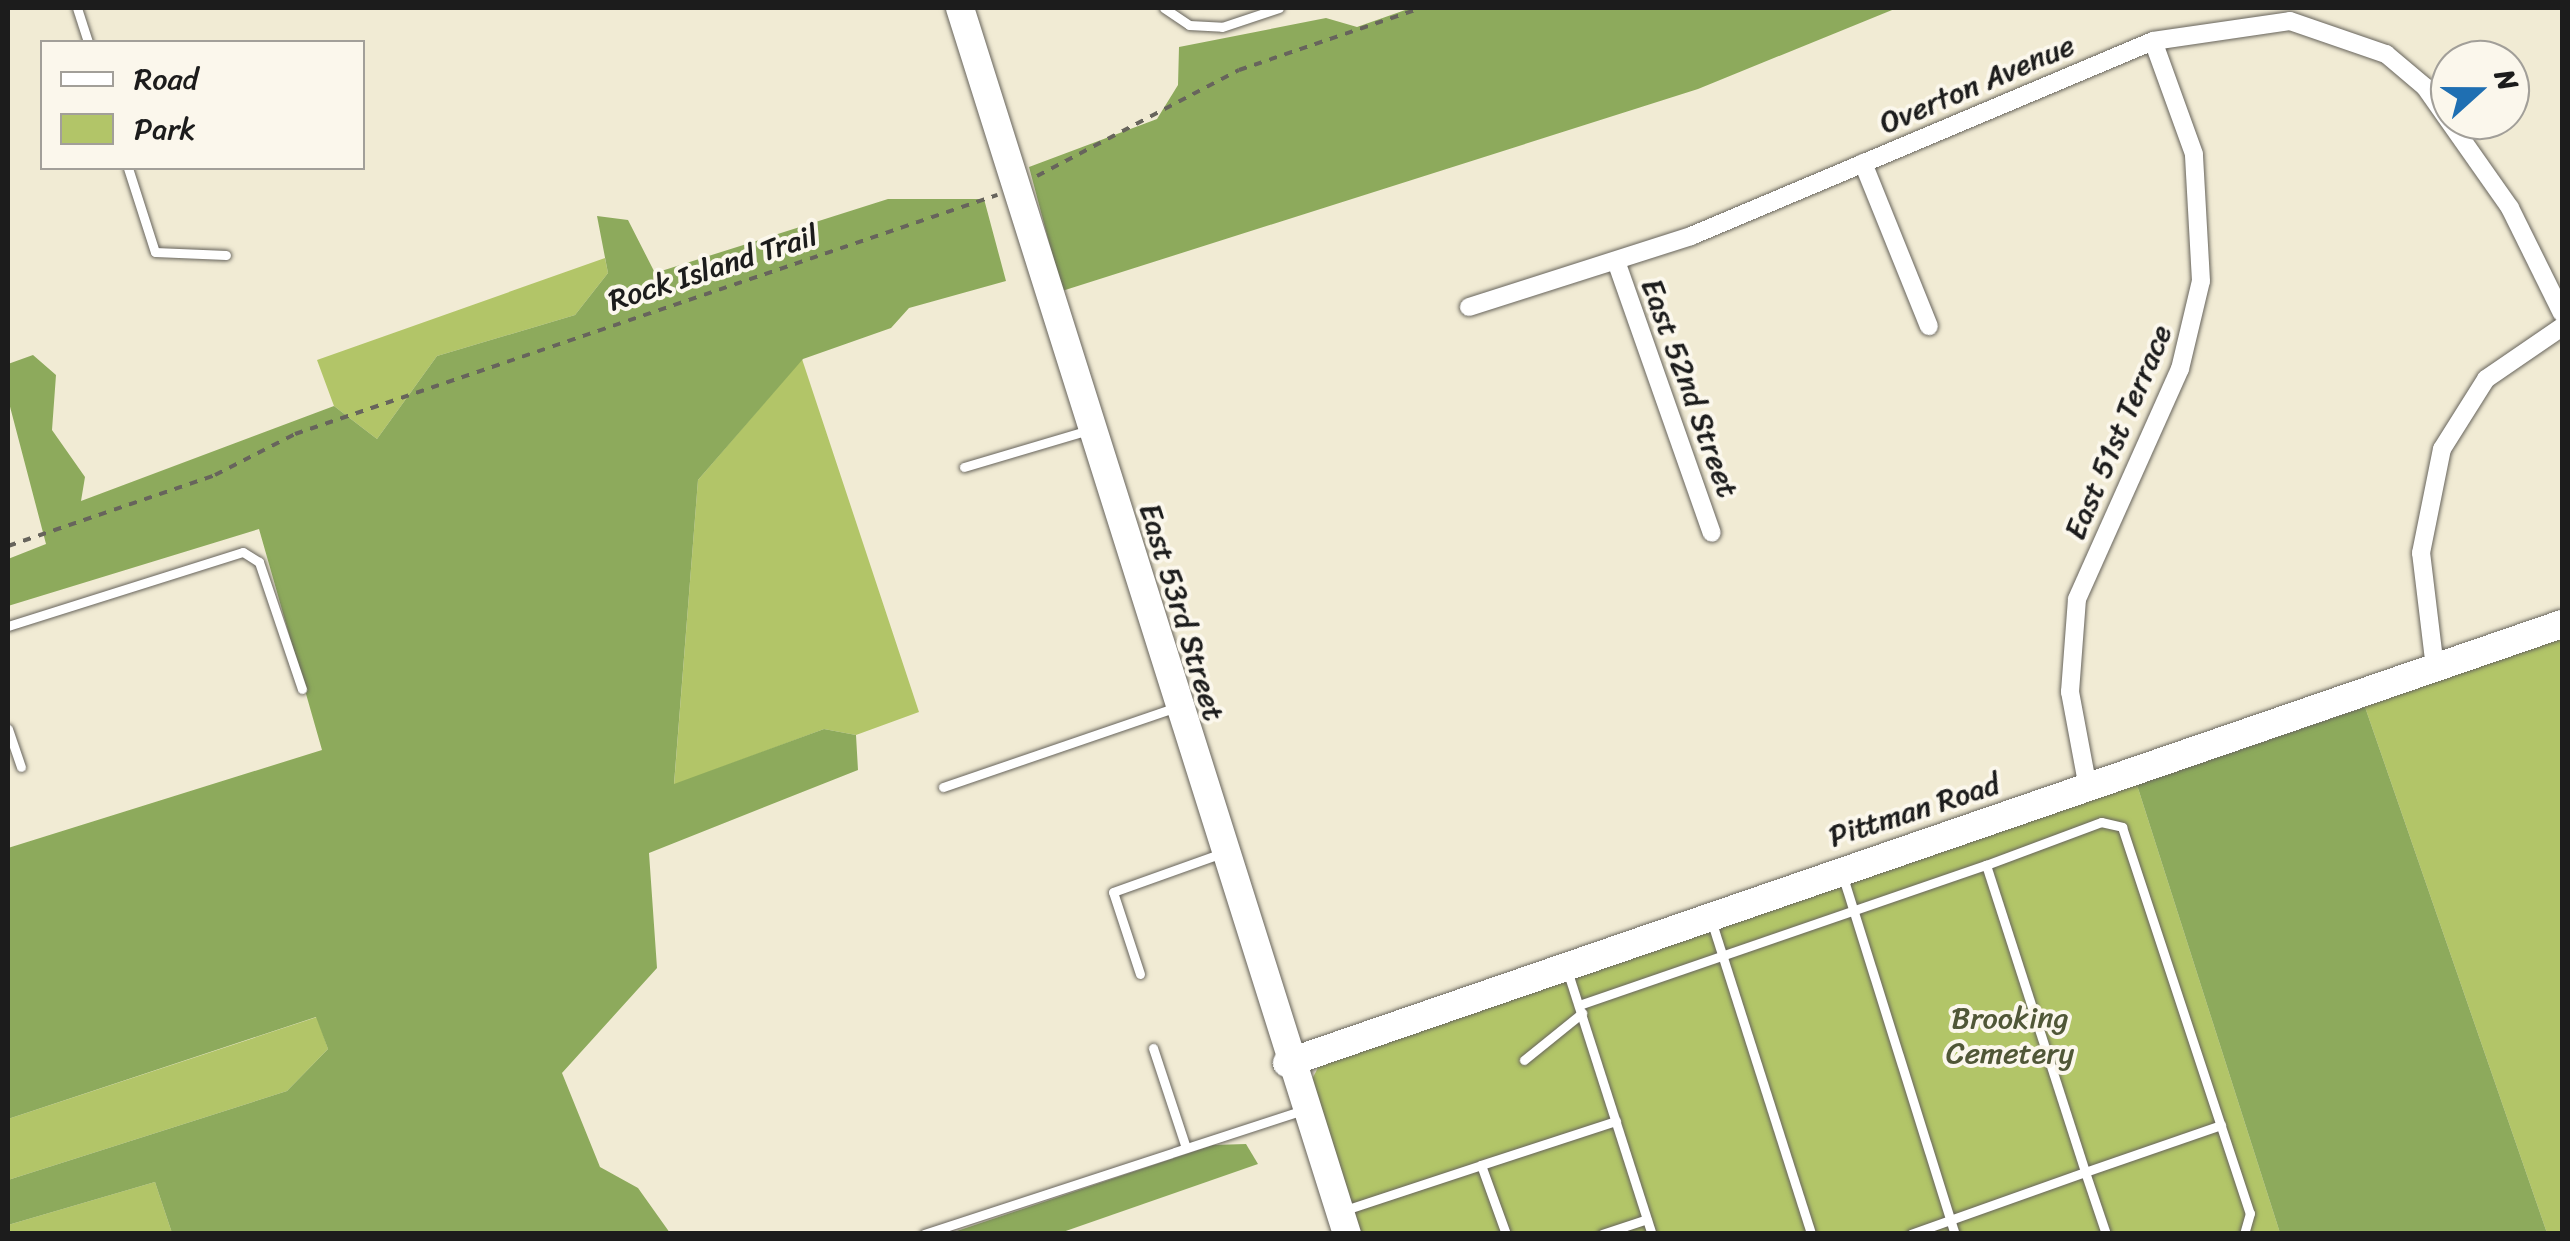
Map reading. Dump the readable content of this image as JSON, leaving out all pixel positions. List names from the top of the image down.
{
  "streets": {
    "street": [
      "Overton Avenue",
      "East 52nd Street",
      "East 51st Terrace",
      "East 53rd Street",
      "Pittman Road"
    ],
    "path": ["Rock Island Trail"]
  },
  "crossings": [
    ["Overton Avenue", "East 52nd Street"],
    ["Overton Avenue", "East 51st Terrace"],
    ["Rock Island Trail", "East 53rd Street"],
    ["East 51st Terrace", "Pittman Road"],
    ["East 53rd Street", "Pittman Road"]
  ],
  "parks": ["Brooking Cemetery"],
  "legend": ["Road", "Park"],
  "north": "right"
}
